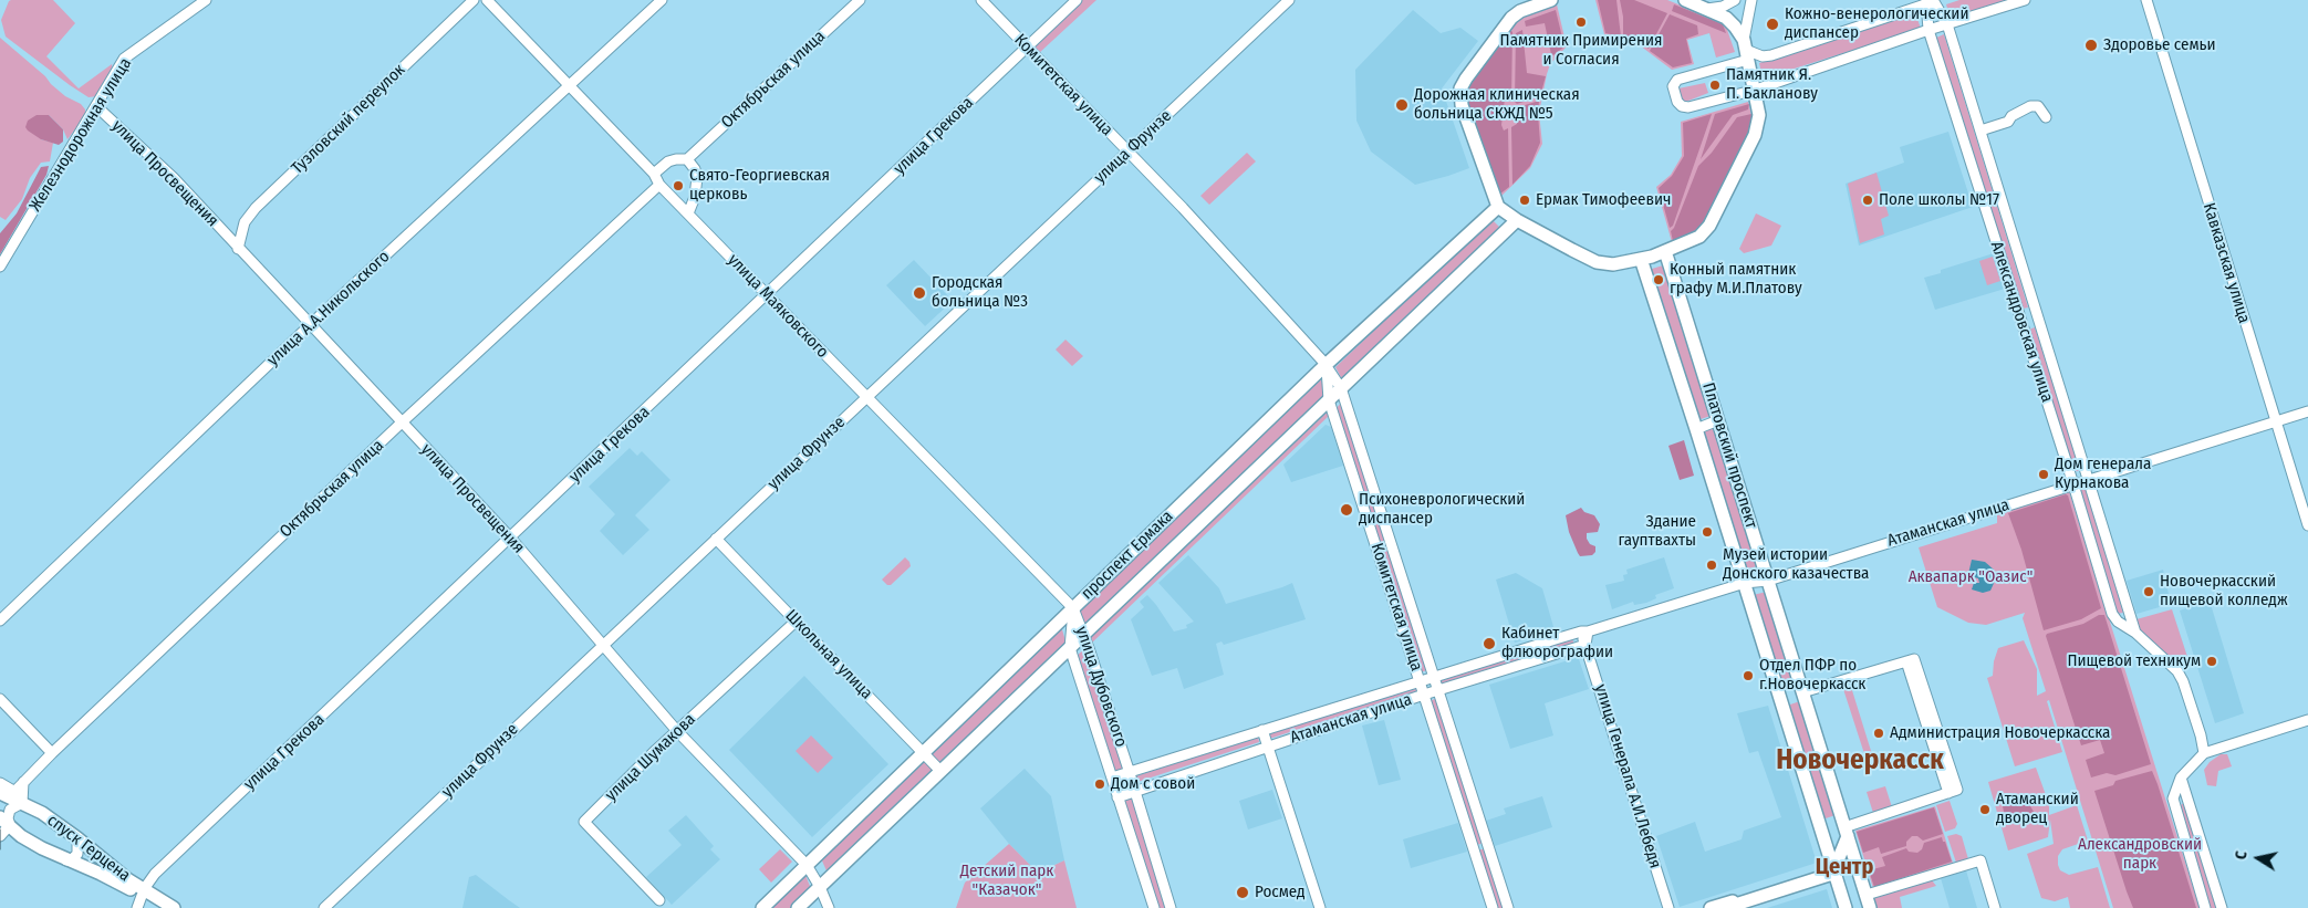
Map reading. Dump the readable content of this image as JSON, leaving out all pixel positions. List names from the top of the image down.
{
  "streets": {
    "main road": ["Платовский проспект", "проспект Ермака", "спуск Герцена"],
    "street": [
      "Октябрьская улица",
      "Комитетская улица",
      "Тузловский переулок",
      "Железнодорожная улица",
      "улица Грекова",
      "улица Фрунзе",
      "улица Просвещения",
      "Кавказская улица",
      "улица Маяковского",
      "улица А.А.Никольского",
      "Александровская улица",
      "Атаманская улица",
      "Школьная улица",
      "улица Дубовского",
      "улица Шумакова",
      "улица Генерала А.И.Лебедя"
    ]
  },
  "crossings": [
    ["Октябрьская улица", "улица Просвещения"],
    ["Октябрьская улица", "улица Маяковского"],
    ["Октябрьская улица", "спуск Герцена"],
    ["Комитетская улица", "улица Грекова"],
    ["Комитетская улица", "улица Фрунзе"],
    ["Комитетская улица", "Атаманская улица"],
    ["Комитетская улица", "проспект Ермака"],
    ["Тузловский переулок", "улица Просвещения"],
    ["Железнодорожная улица", "улица Просвещения"],
    ["улица Грекова", "улица Просвещения"],
    ["улица Грекова", "улица Маяковского"],
    ["улица Грекова", "спуск Герцена"],
    ["улица Фрунзе", "улица Просвещения"],
    ["улица Фрунзе", "улица Маяковского"],
    ["улица Фрунзе", "Школьная улица"],
    ["улица Просвещения", "улица А.А.Никольского"],
    ["улица Просвещения", "проспект Ермака"],
    ["улица Просвещения", "улица Шумакова"],
    ["Кавказская улица", "Атаманская улица"],
    ["улица Маяковского", "улица А.А.Никольского"],
    ["улица Маяковского", "проспект Ермака"],
    ["улица Маяковского", "улица Дубовского"],
    ["Александровская улица", "Атаманская улица"],
    ["Платовский проспект", "Атаманская улица"],
    ["Атаманская улица", "улица Дубовского"],
    ["Атаманская улица", "улица Генерала А.И.Лебедя"],
    ["проспект Ермака", "Школьная улица"],
    ["проспект Ермака", "улица Дубовского"],
    ["Школьная улица", "улица Шумакова"]
  ],
  "districts": ["Новочеркасск", "Центр"],
  "parks": ["Аквапарк \"Оазис\"", "Александровский парк", "Детский парк \"Казачок\""],
  "places": [
    "Памятник Примирения и Cогласия",
    "Кожно-венерологический диспансер",
    "Здоровье семьи",
    "Памятник Я. П. Бакланову",
    "Дорожная клиническая больница СКЖД №5",
    "Свято-Георгиевская церковь",
    "Ермак Тимофеевич",
    "Поле школы №17",
    "Конный памятник графу М.И.Платову",
    "Городская больница №3",
    "Дом генерала Курнакова",
    "Психоневрологический диспансер",
    "Здание гауптвахты",
    "Музей истории Донского казачества",
    "Новочеркасский пищевой колледж",
    "Кабинет флюорографии",
    "Пищевой техникум",
    "Отдел ПФР по г.Новочеркасск",
    "Администрация Новочеркасска",
    "Дом с совой",
    "Атаманский дворец",
    "Росмед"
  ],
  "north": "left"
}
